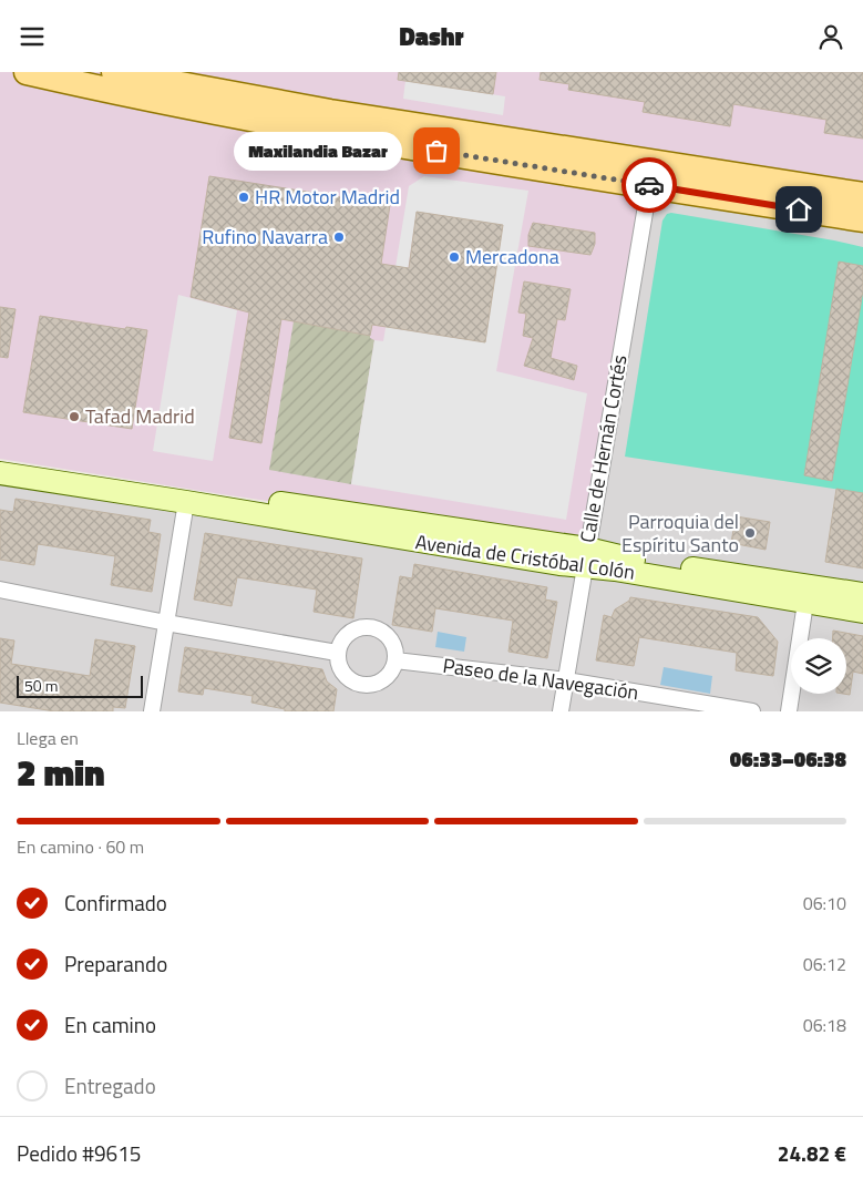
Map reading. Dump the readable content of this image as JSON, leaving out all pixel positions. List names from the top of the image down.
{
  "streets": {
    "street": ["Calle de Hernán Cortés", "Avenida de Cristóbal Colón", "Paseo de la Navegación"]
  },
  "crossings": [
    ["Calle de Hernán Cortés", "Avenida de Cristóbal Colón"],
    ["Calle de Hernán Cortés", "Paseo de la Navegación"]
  ],
  "places": [
    "Maxilandia Bazar",
    "HR Motor Madrid",
    "Rufino Navarra",
    "Mercadona",
    "Tafad Madrid",
    "Parroquia del Espíritu Santo"
  ],
  "scale_bar": "50 m",
  "page": {
    "header": "Dashr",
    "bubble": "Maxilandia Bazar",
    "scale": "50 m",
    "heading": ["2 min", "Llega en", "06:33–06:38"],
    "panel": ["Pedido #9615", "24.82 €"],
    "bar": "En camino · 60 m",
    "list": [
      ["Confirmado", "06:10"],
      ["Preparando", "06:12"],
      ["En camino", "06:18"],
      "Entregado"
    ]
  }
}
